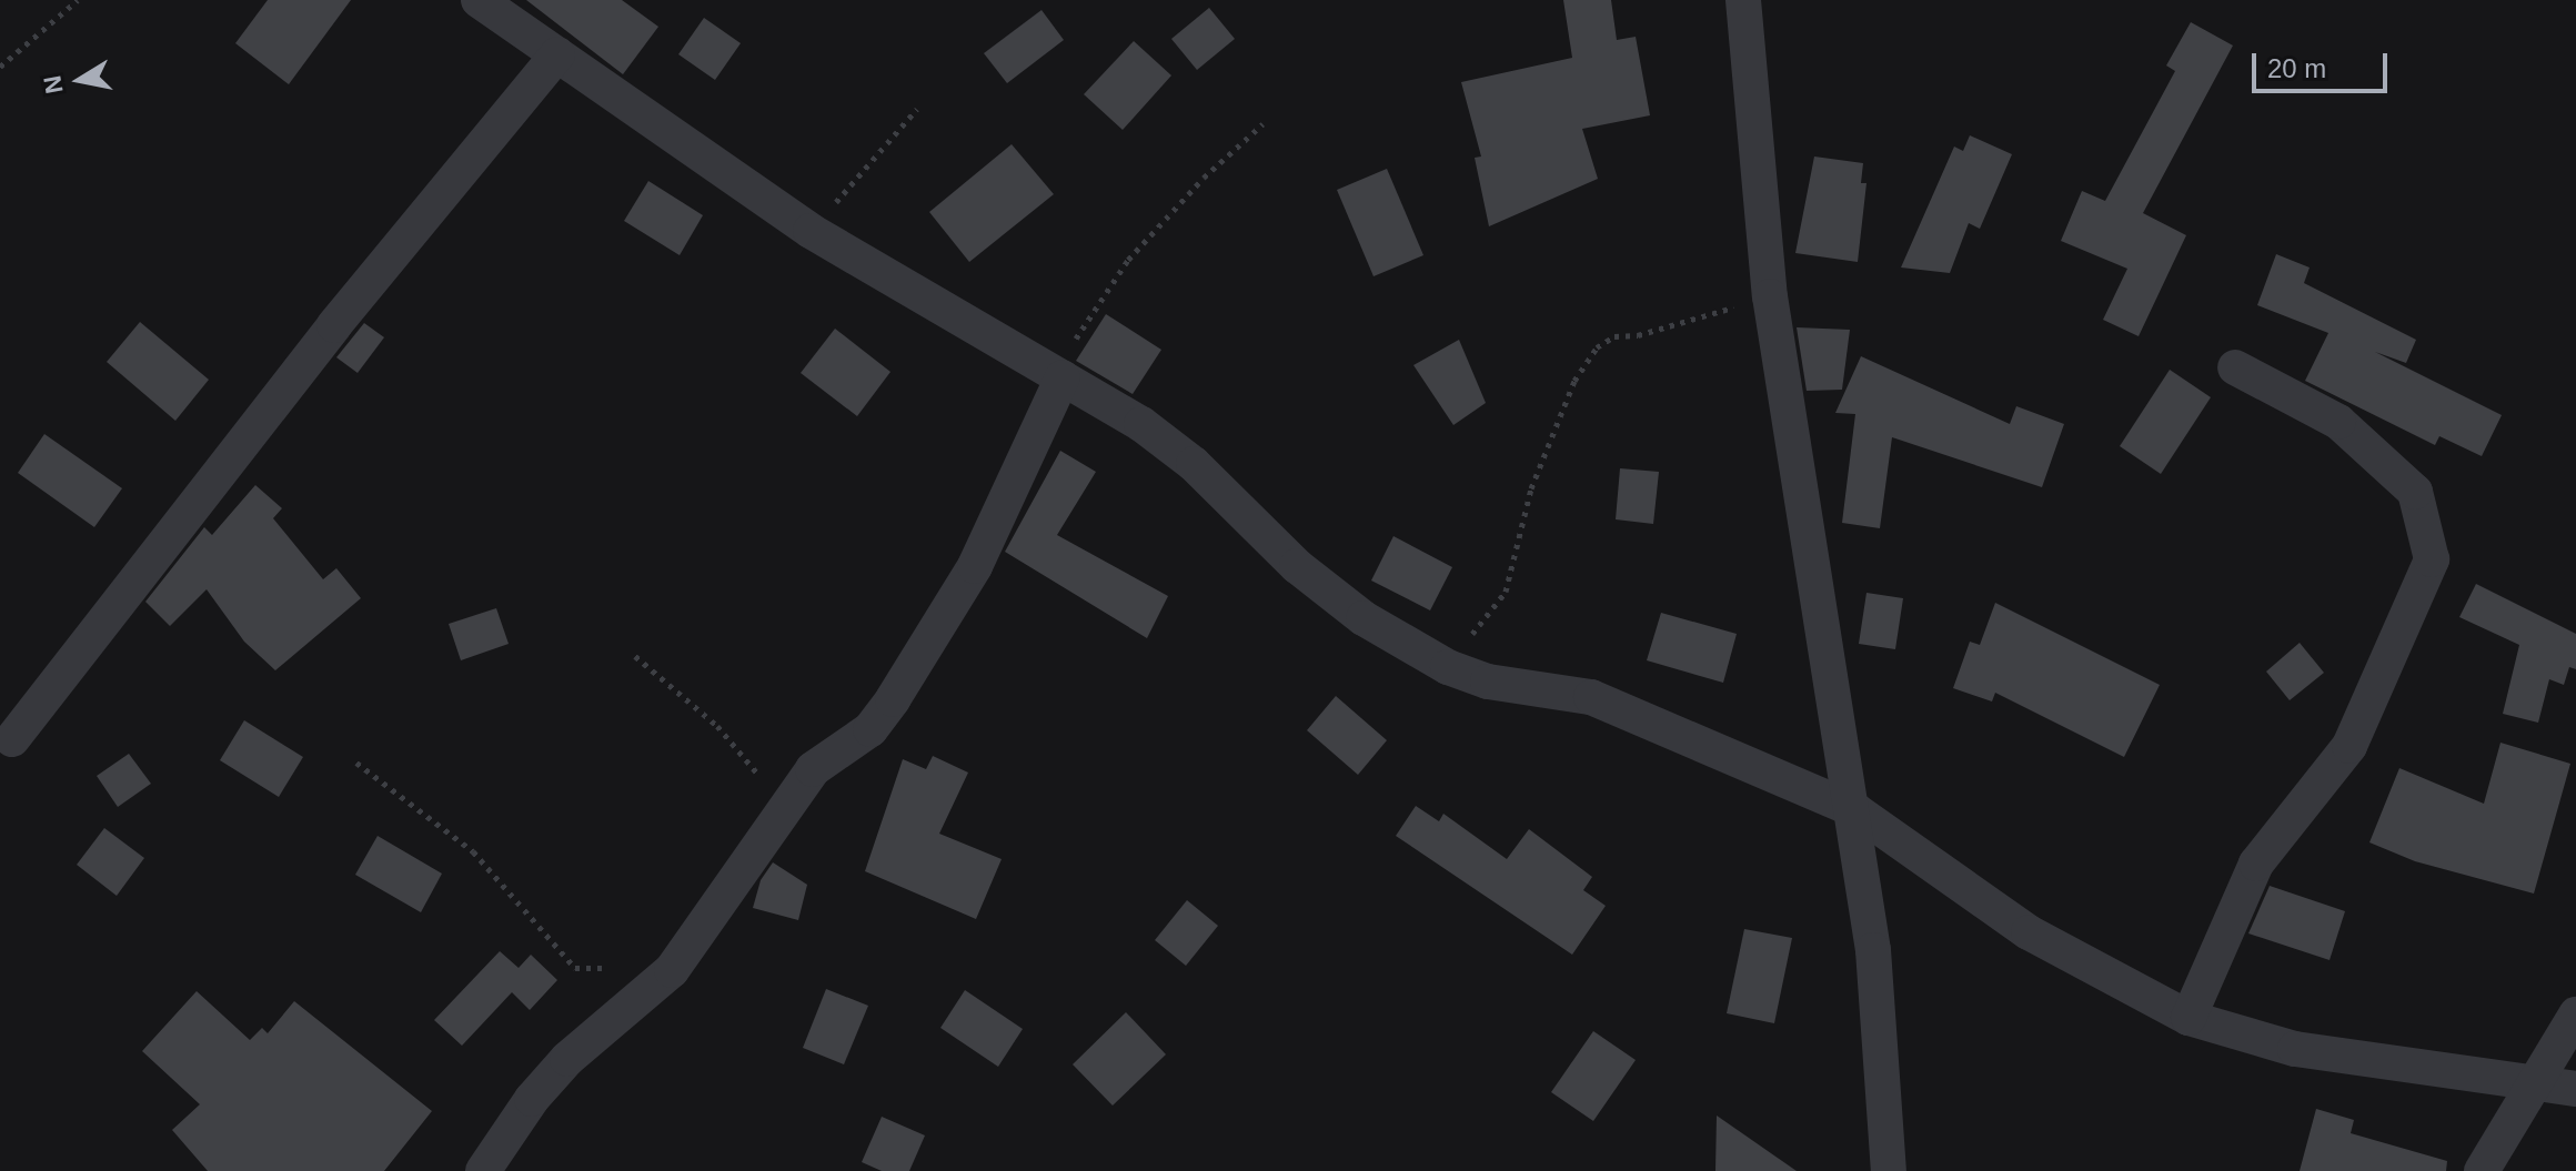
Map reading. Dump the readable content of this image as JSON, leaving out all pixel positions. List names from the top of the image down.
{
  "scale_bar": "20 m",
  "north": "left"
}
